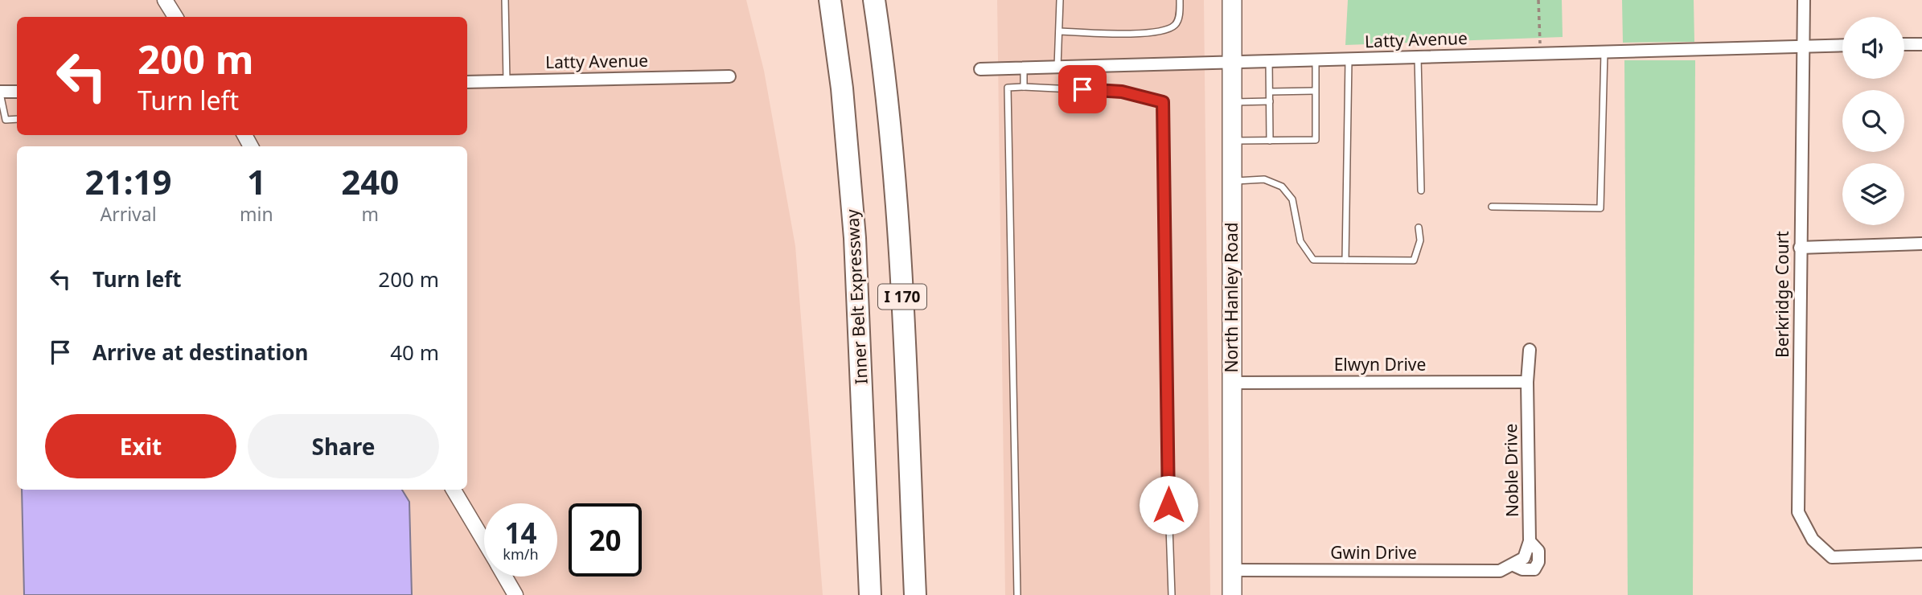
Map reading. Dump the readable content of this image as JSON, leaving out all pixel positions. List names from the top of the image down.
{
  "streets": {
    "highway": ["Inner Belt Expressway", "I 170"],
    "main road": ["North Hanley Road"],
    "street": [
      "Latty Avenue",
      "Berkridge Court",
      "Elwyn Drive",
      "Noble Drive",
      "Gwin Drive"
    ]
  },
  "crossings": [
    ["Latty Avenue", "Berkridge Court"],
    ["Latty Avenue", "North Hanley Road"],
    ["North Hanley Road", "Elwyn Drive"],
    ["North Hanley Road", "Gwin Drive"],
    ["Elwyn Drive", "Noble Drive"],
    ["Noble Drive", "Gwin Drive"]
  ],
  "page": {
    "turn": ["200 m", "Turn left"],
    "eta": [
      "21:19",
      "Arrival",
      "1",
      "min",
      "240",
      "m"
    ],
    "list": [
      {
        "name": "Turn left",
        "value": "200 m"
      },
      {
        "name": "Arrive at destination",
        "value": "40 m"
      }
    ],
    "buttons": ["Exit", "Share"],
    "speed": "14 km/h",
    "limit": "20"
  }
}
